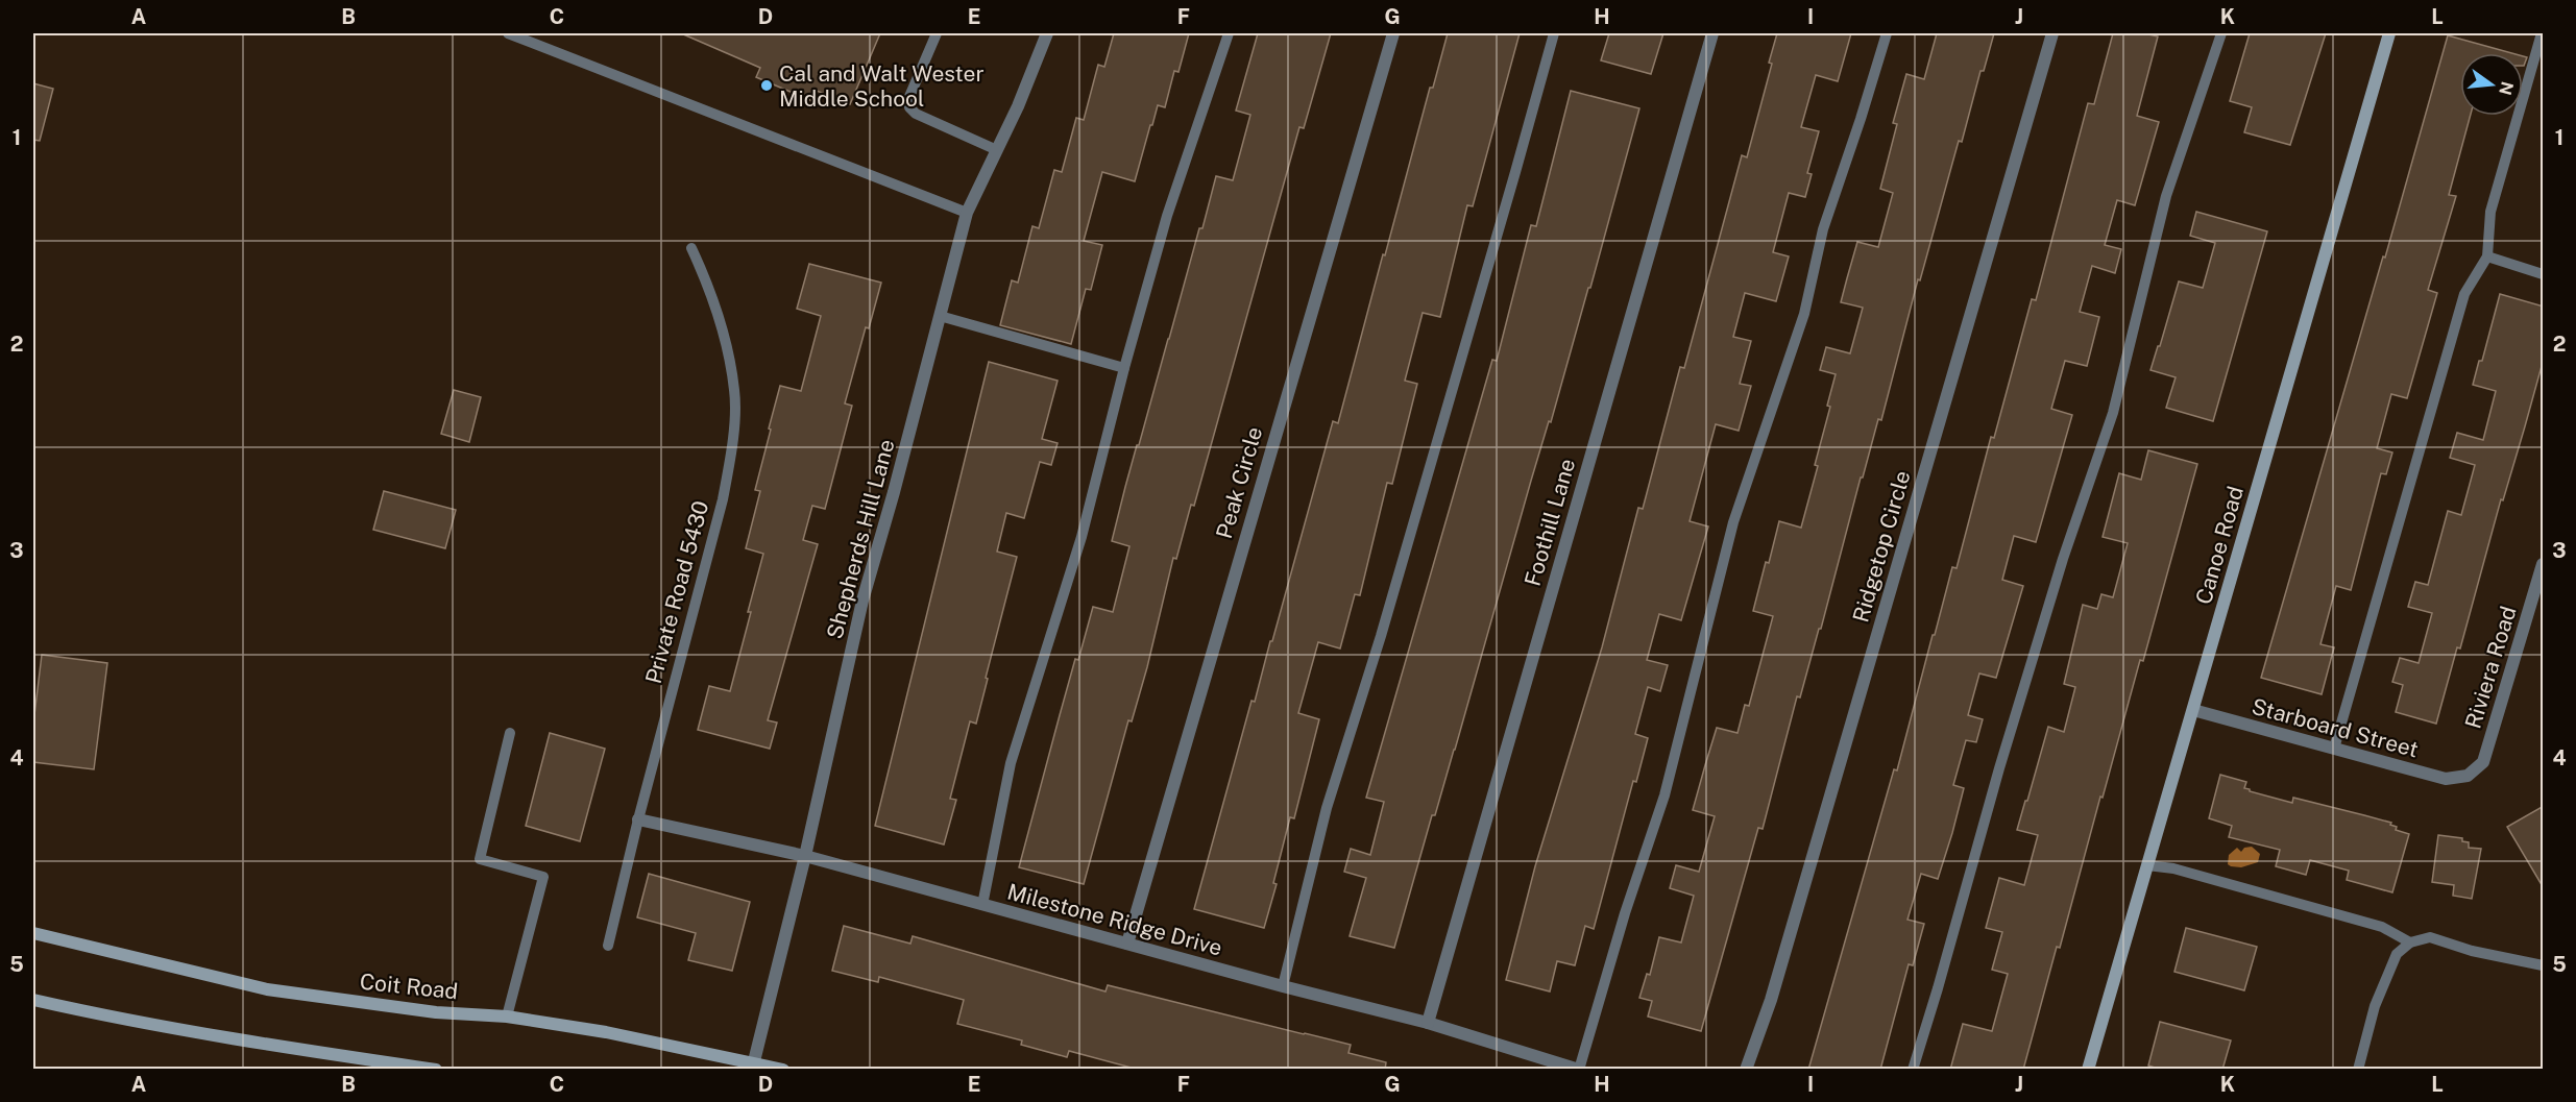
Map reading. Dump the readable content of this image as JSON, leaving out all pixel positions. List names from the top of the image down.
{
  "streets": {
    "main road": ["Canoe Road", "Coit Road"],
    "street": [
      "Peak Circle",
      "Foothill Lane",
      "Shepherds Hill Lane",
      "Ridgetop Circle",
      "Riviera Road",
      "Starboard Street",
      "Milestone Ridge Drive"
    ],
    "lane": ["Private Road 5430"]
  },
  "crossings": [
    ["Peak Circle", "Milestone Ridge Drive"],
    ["Foothill Lane", "Milestone Ridge Drive"],
    ["Shepherds Hill Lane", "Milestone Ridge Drive"],
    ["Shepherds Hill Lane", "Coit Road"],
    ["Canoe Road", "Starboard Street"],
    ["Private Road 5430", "Milestone Ridge Drive"],
    ["Riviera Road", "Starboard Street"]
  ],
  "places": ["Cal and Walt Wester Middle School"],
  "north": "right",
  "grid": {
    "columns": [
      "A",
      "B",
      "C",
      "D",
      "E",
      "F",
      "G",
      "H",
      "I",
      "J",
      "K",
      "L"
    ],
    "rows": [
      "1",
      "2",
      "3",
      "4",
      "5"
    ]
  }
}
